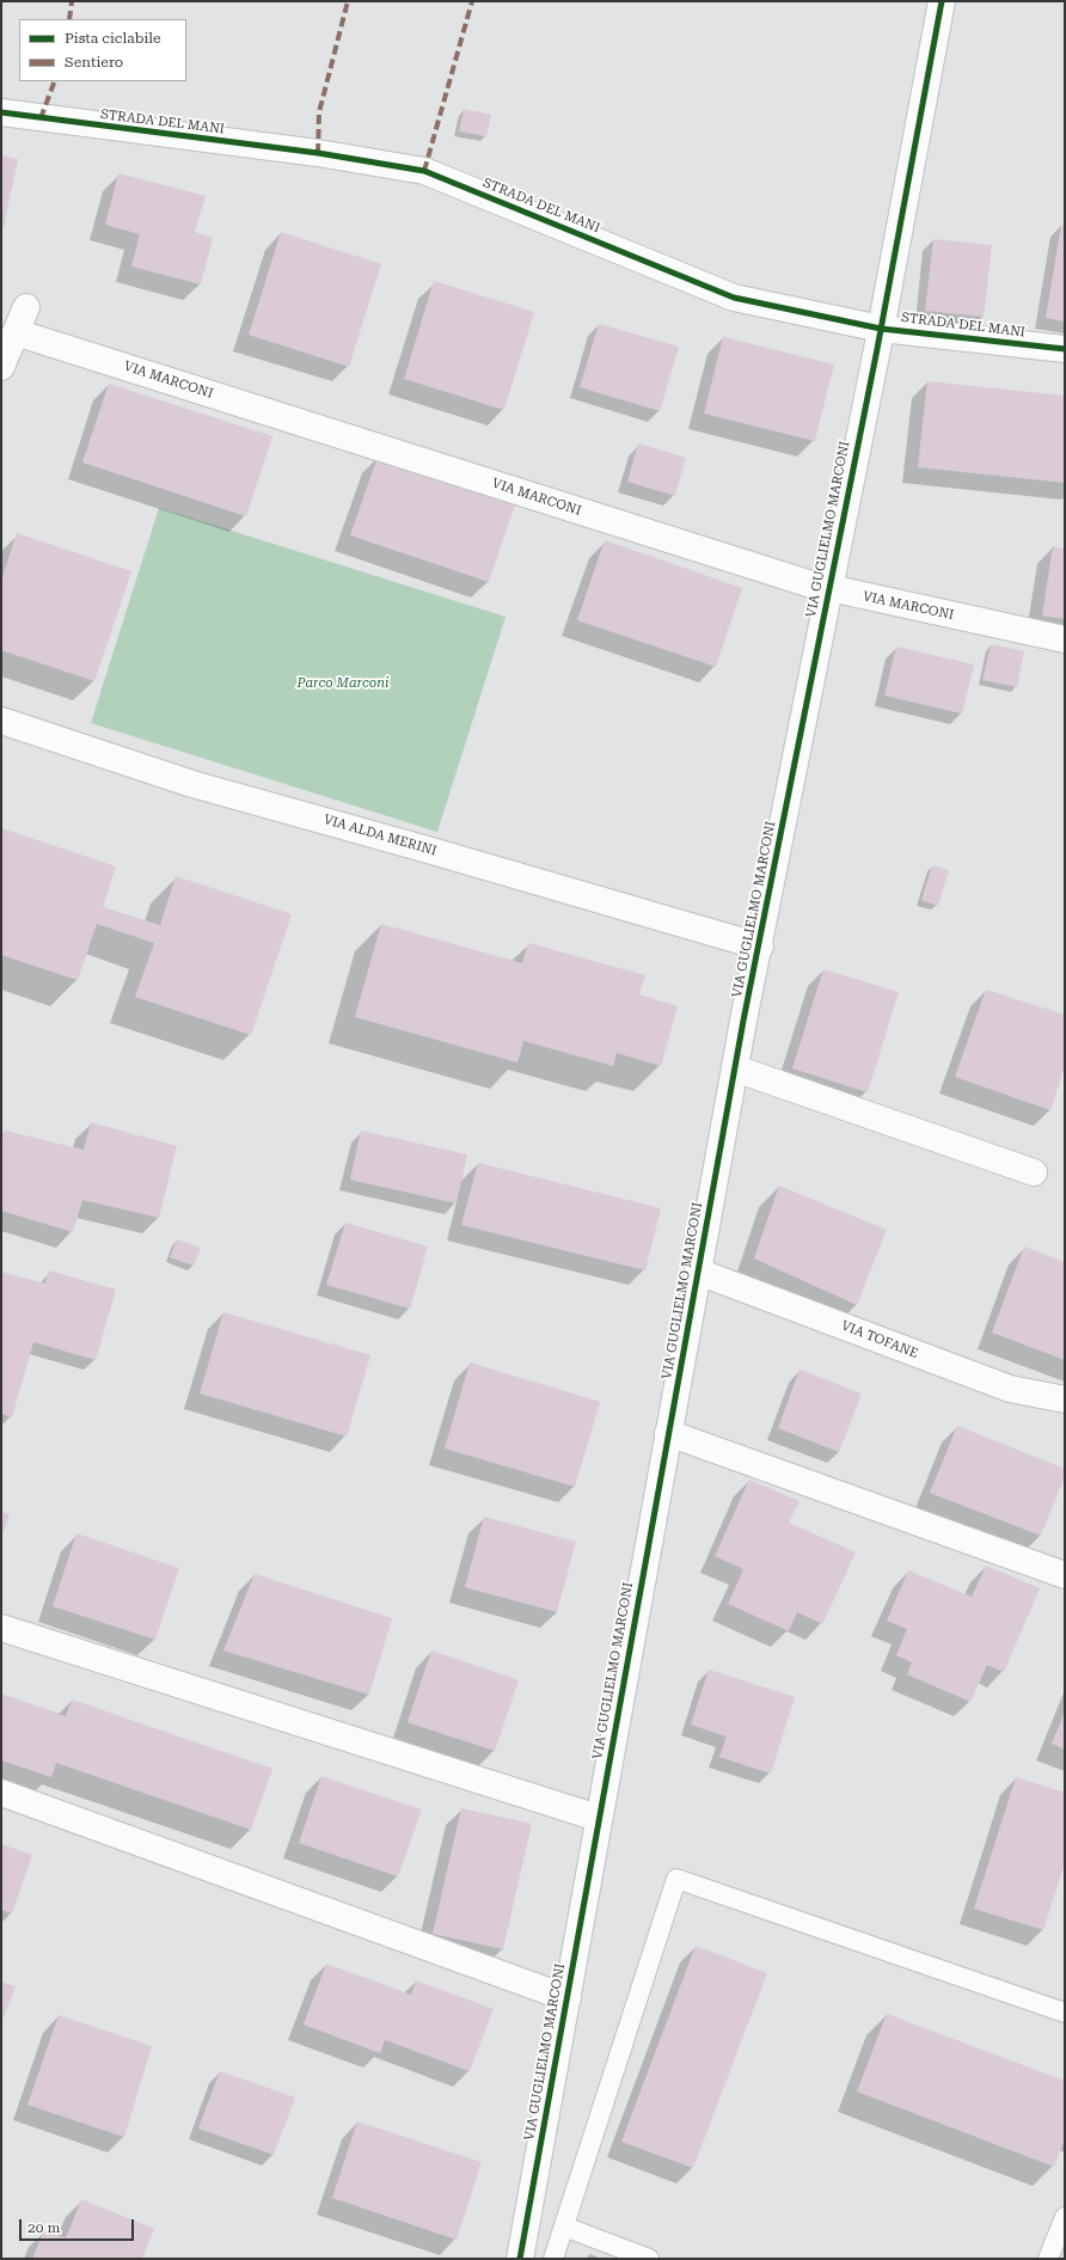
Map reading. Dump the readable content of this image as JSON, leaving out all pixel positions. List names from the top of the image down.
{
  "streets": {
    "street": [
      "STRADA DEL MANI",
      "VIA MARCONI",
      "VIA GUGLIELMO MARCONI",
      "VIA ALDA MERINI",
      "VIA TOFANE"
    ]
  },
  "crossings": [
    ["STRADA DEL MANI", "VIA GUGLIELMO MARCONI"],
    ["VIA MARCONI", "VIA GUGLIELMO MARCONI"],
    ["VIA GUGLIELMO MARCONI", "VIA ALDA MERINI"],
    ["VIA GUGLIELMO MARCONI", "VIA TOFANE"]
  ],
  "parks": ["Parco Marconi"],
  "legend": ["Pista ciclabile", "Sentiero"],
  "scale_bar": "20 m"
}
